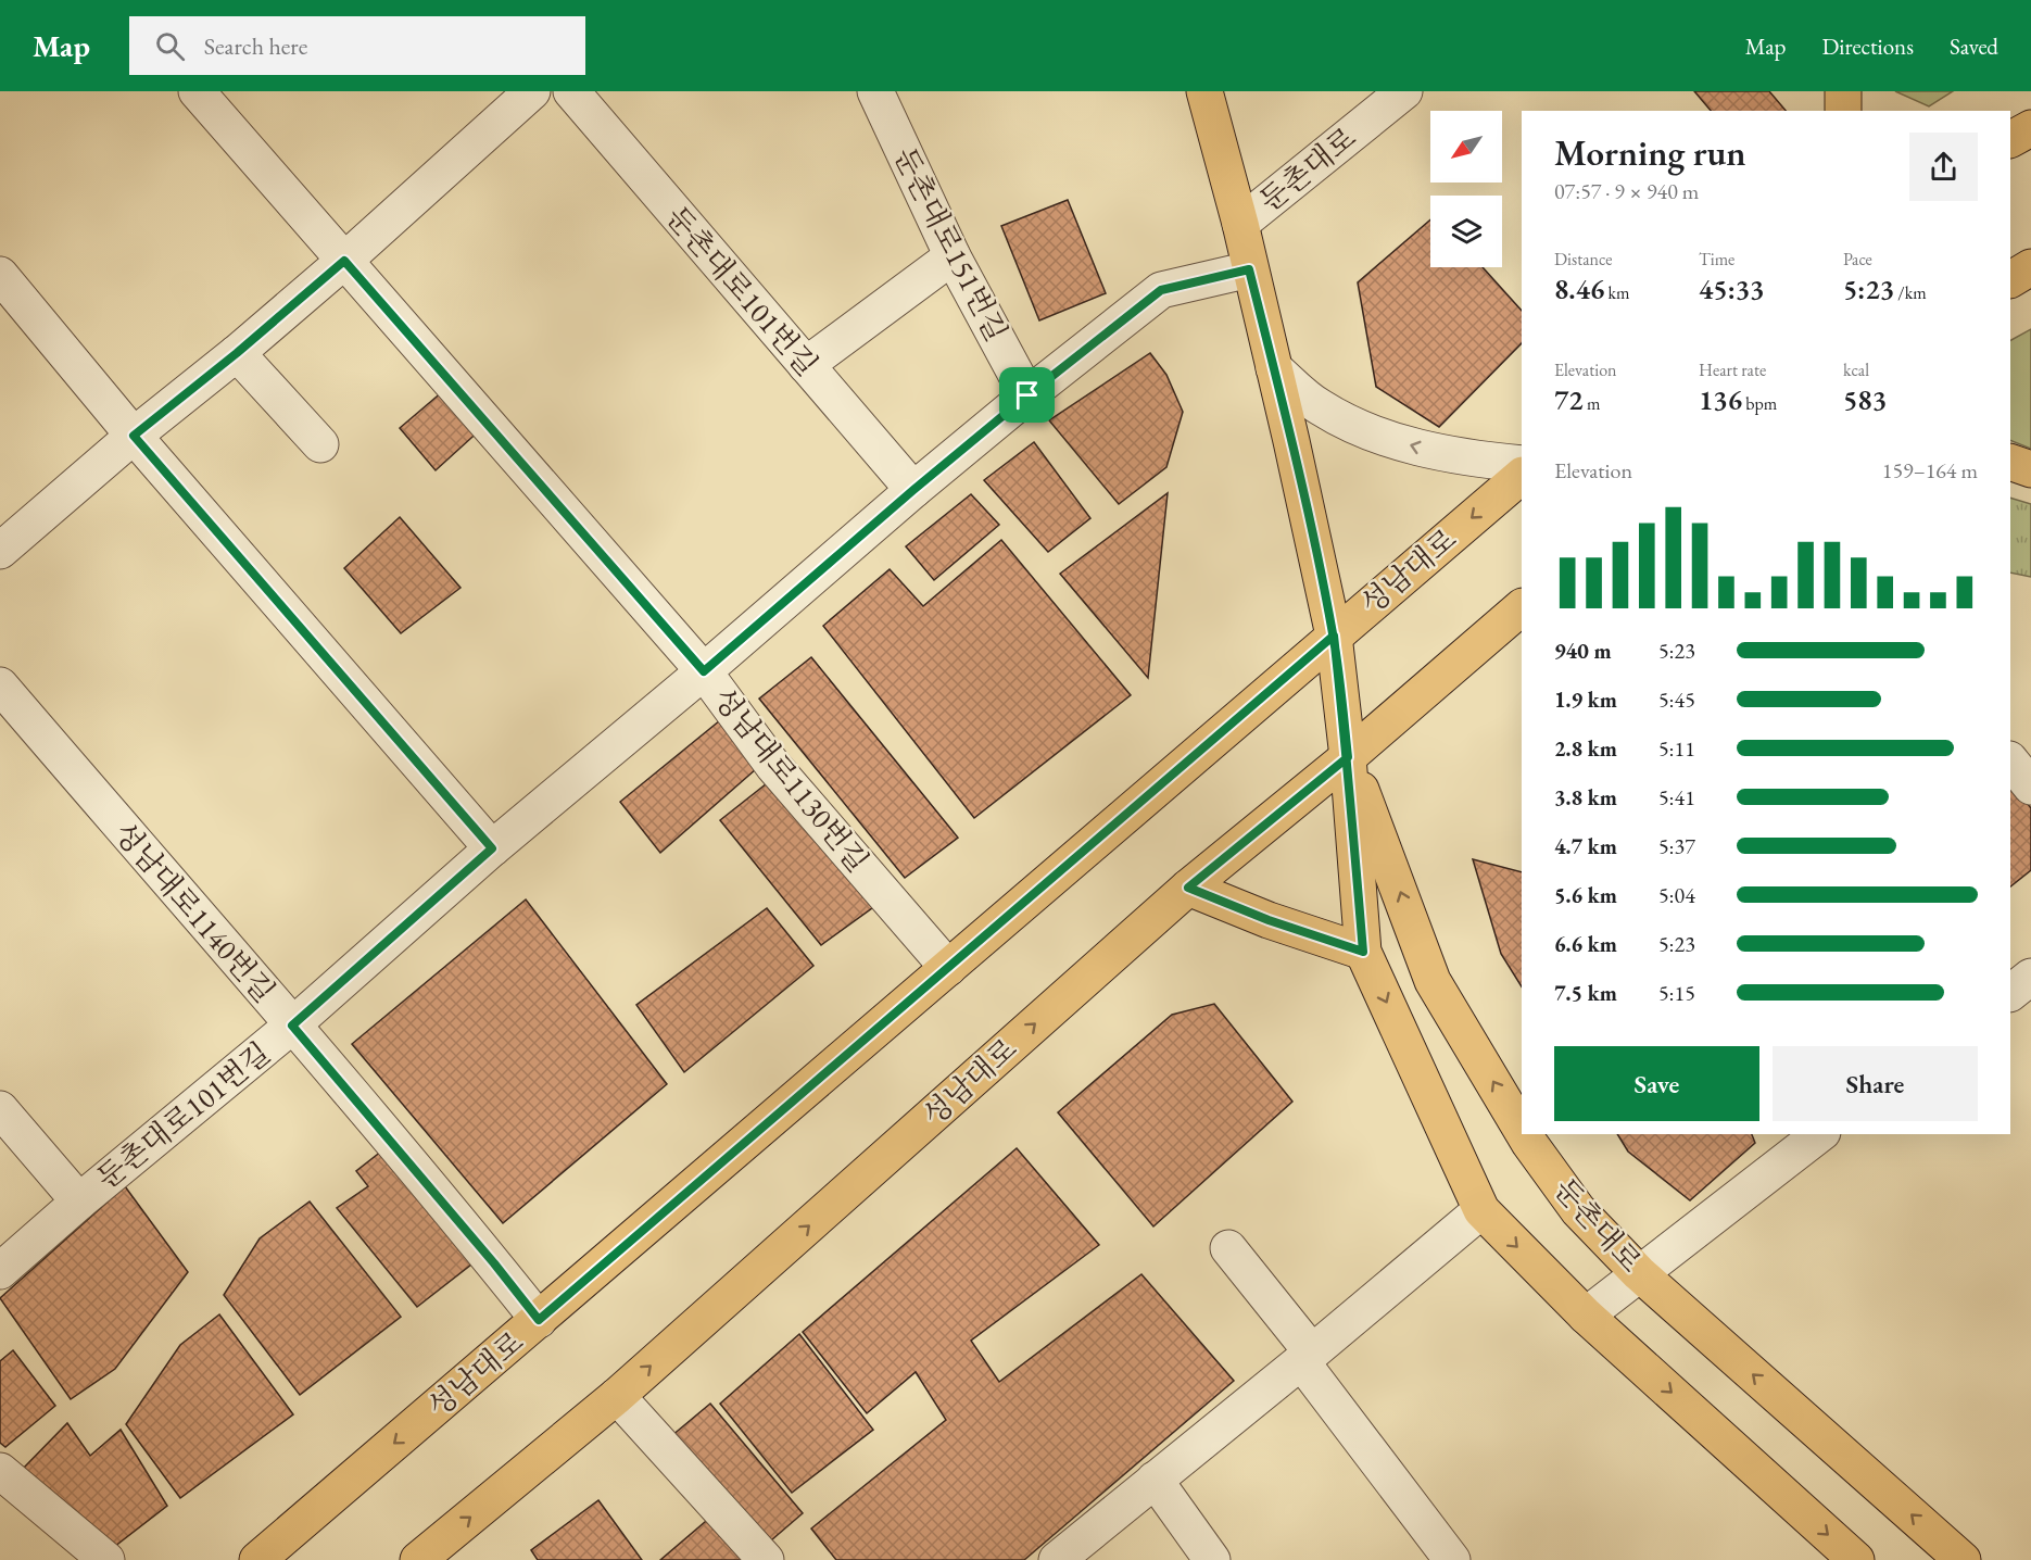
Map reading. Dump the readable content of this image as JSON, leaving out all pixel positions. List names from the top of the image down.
{
  "streets": {
    "main road": ["둔촌대로", "성남대로"],
    "street": [
      "둔촌대로151번길",
      "둔촌대로101번길",
      "성남대로1130번길",
      "성남대로1140번길"
    ]
  },
  "crossings": [
    ["둔촌대로", "둔촌대로101번길"],
    ["둔촌대로", "성남대로"],
    ["둔촌대로151번길", "둔촌대로101번길"],
    ["둔촌대로101번길", "성남대로1130번길"],
    ["둔촌대로101번길", "성남대로1140번길"],
    ["성남대로", "성남대로1130번길"],
    ["성남대로", "성남대로1140번길"]
  ],
  "north": "bottom left",
  "page": {
    "header": "Map",
    "search": "Search here",
    "nav": ["Map", "Directions", "Saved"],
    "heading": ["Morning run", "07:57 · 9 × 940 m"],
    "stats": [
      ["Distance", "8.46 km"],
      ["Time", "45:33"],
      ["Pace", "5:23 /km"],
      ["Elevation", "72 m"],
      ["Heart rate", "136 bpm"],
      ["kcal", "583"]
    ],
    "chart": ["Elevation", "159–164 m"],
    "list": [
      {
        "name": "940 m",
        "note": "5:23"
      },
      {
        "name": "1.9 km",
        "note": "5:45"
      },
      {
        "name": "2.8 km",
        "note": "5:11"
      },
      {
        "name": "3.8 km",
        "note": "5:41"
      },
      {
        "name": "4.7 km",
        "note": "5:37"
      },
      {
        "name": "5.6 km",
        "note": "5:04"
      },
      {
        "name": "6.6 km",
        "note": "5:23"
      },
      {
        "name": "7.5 km",
        "note": "5:15"
      }
    ],
    "buttons": ["Save", "Share"]
  }
}
